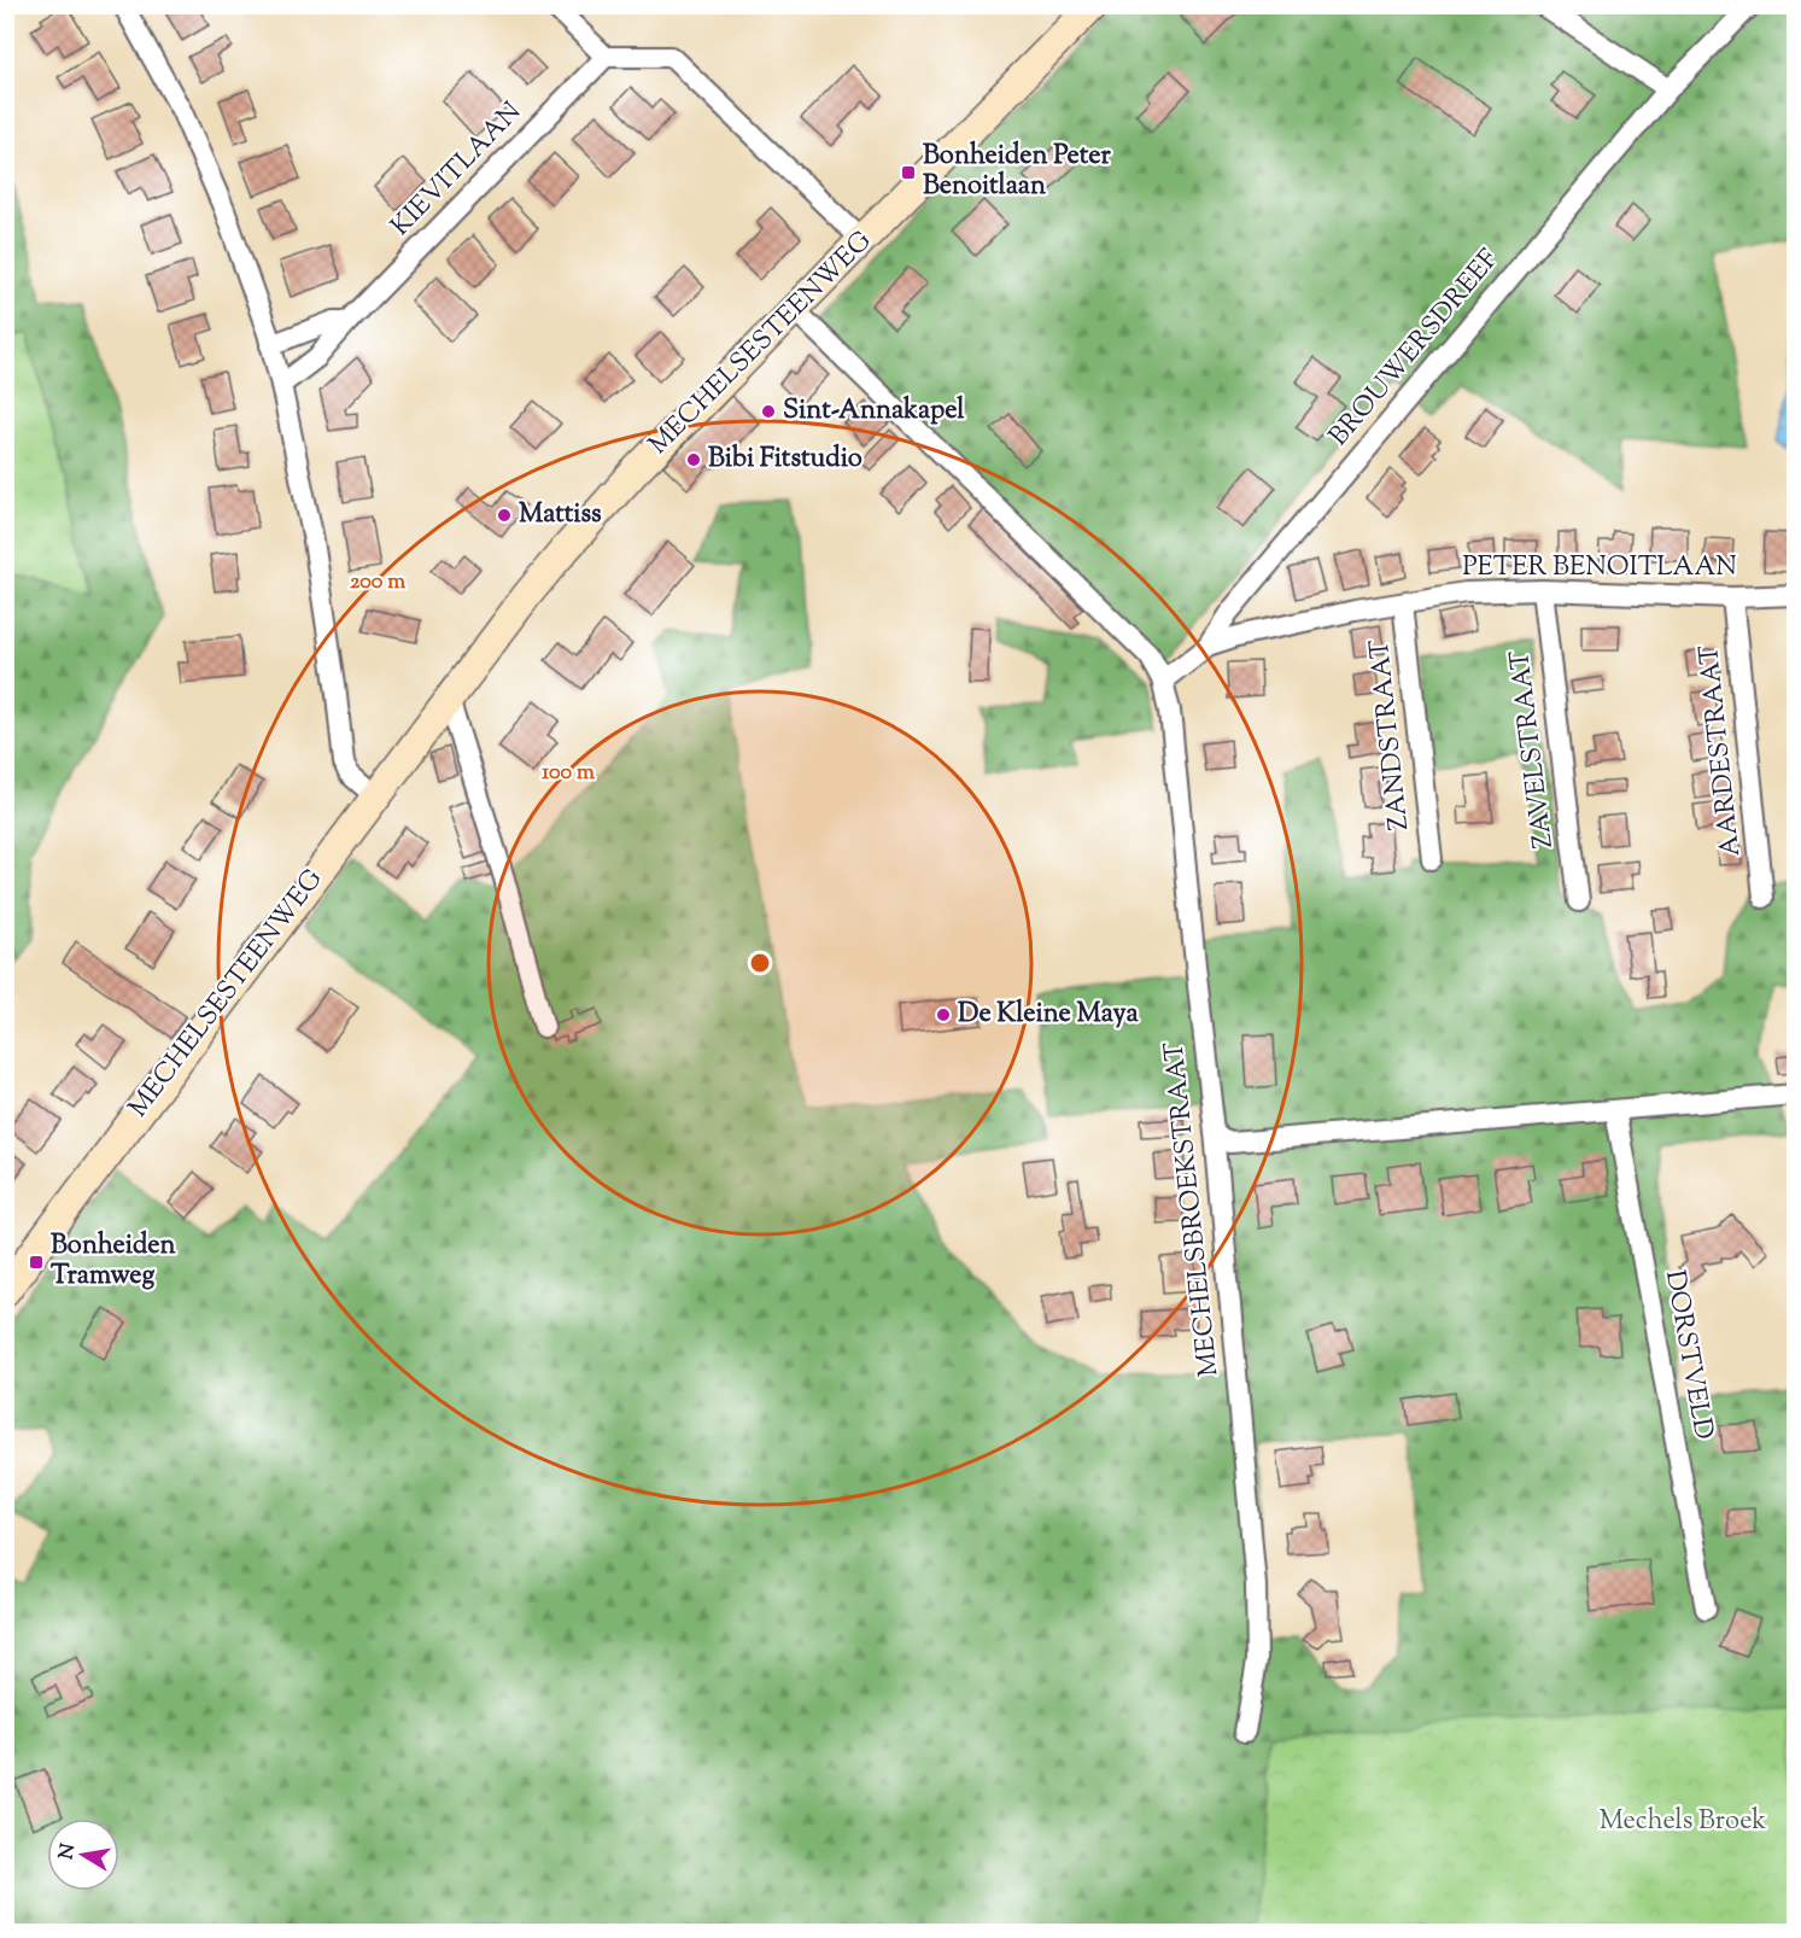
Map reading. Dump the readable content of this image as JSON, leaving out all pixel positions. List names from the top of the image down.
{
  "streets": {
    "street": [
      "KIEVITLAAN",
      "MECHELSESTEENWEG",
      "BROUWERSDREEF",
      "PETER BENOITLAAN",
      "ZANDSTRAAT",
      "ZAVELSTRAAT",
      "AARDESTRAAT",
      "MECHELSBROEKSTRAAT",
      "DORSTVELD"
    ]
  },
  "crossings": [
    ["BROUWERSDREEF", "PETER BENOITLAAN"],
    ["PETER BENOITLAAN", "ZANDSTRAAT"],
    ["PETER BENOITLAAN", "ZAVELSTRAAT"],
    ["PETER BENOITLAAN", "AARDESTRAAT"],
    ["PETER BENOITLAAN", "MECHELSBROEKSTRAAT"]
  ],
  "parks": ["Mechels Broek"],
  "places": {
    "transit": ["Bonheiden Peter Benoitlaan", "Bonheiden Tramweg"],
    "other": [
      "Sint-Annakapel",
      "Bibi Fitstudio",
      "Mattiss",
      "De Kleine Maya"
    ]
  },
  "north": "left",
  "rings": ["200 m", "100 m"]
}
